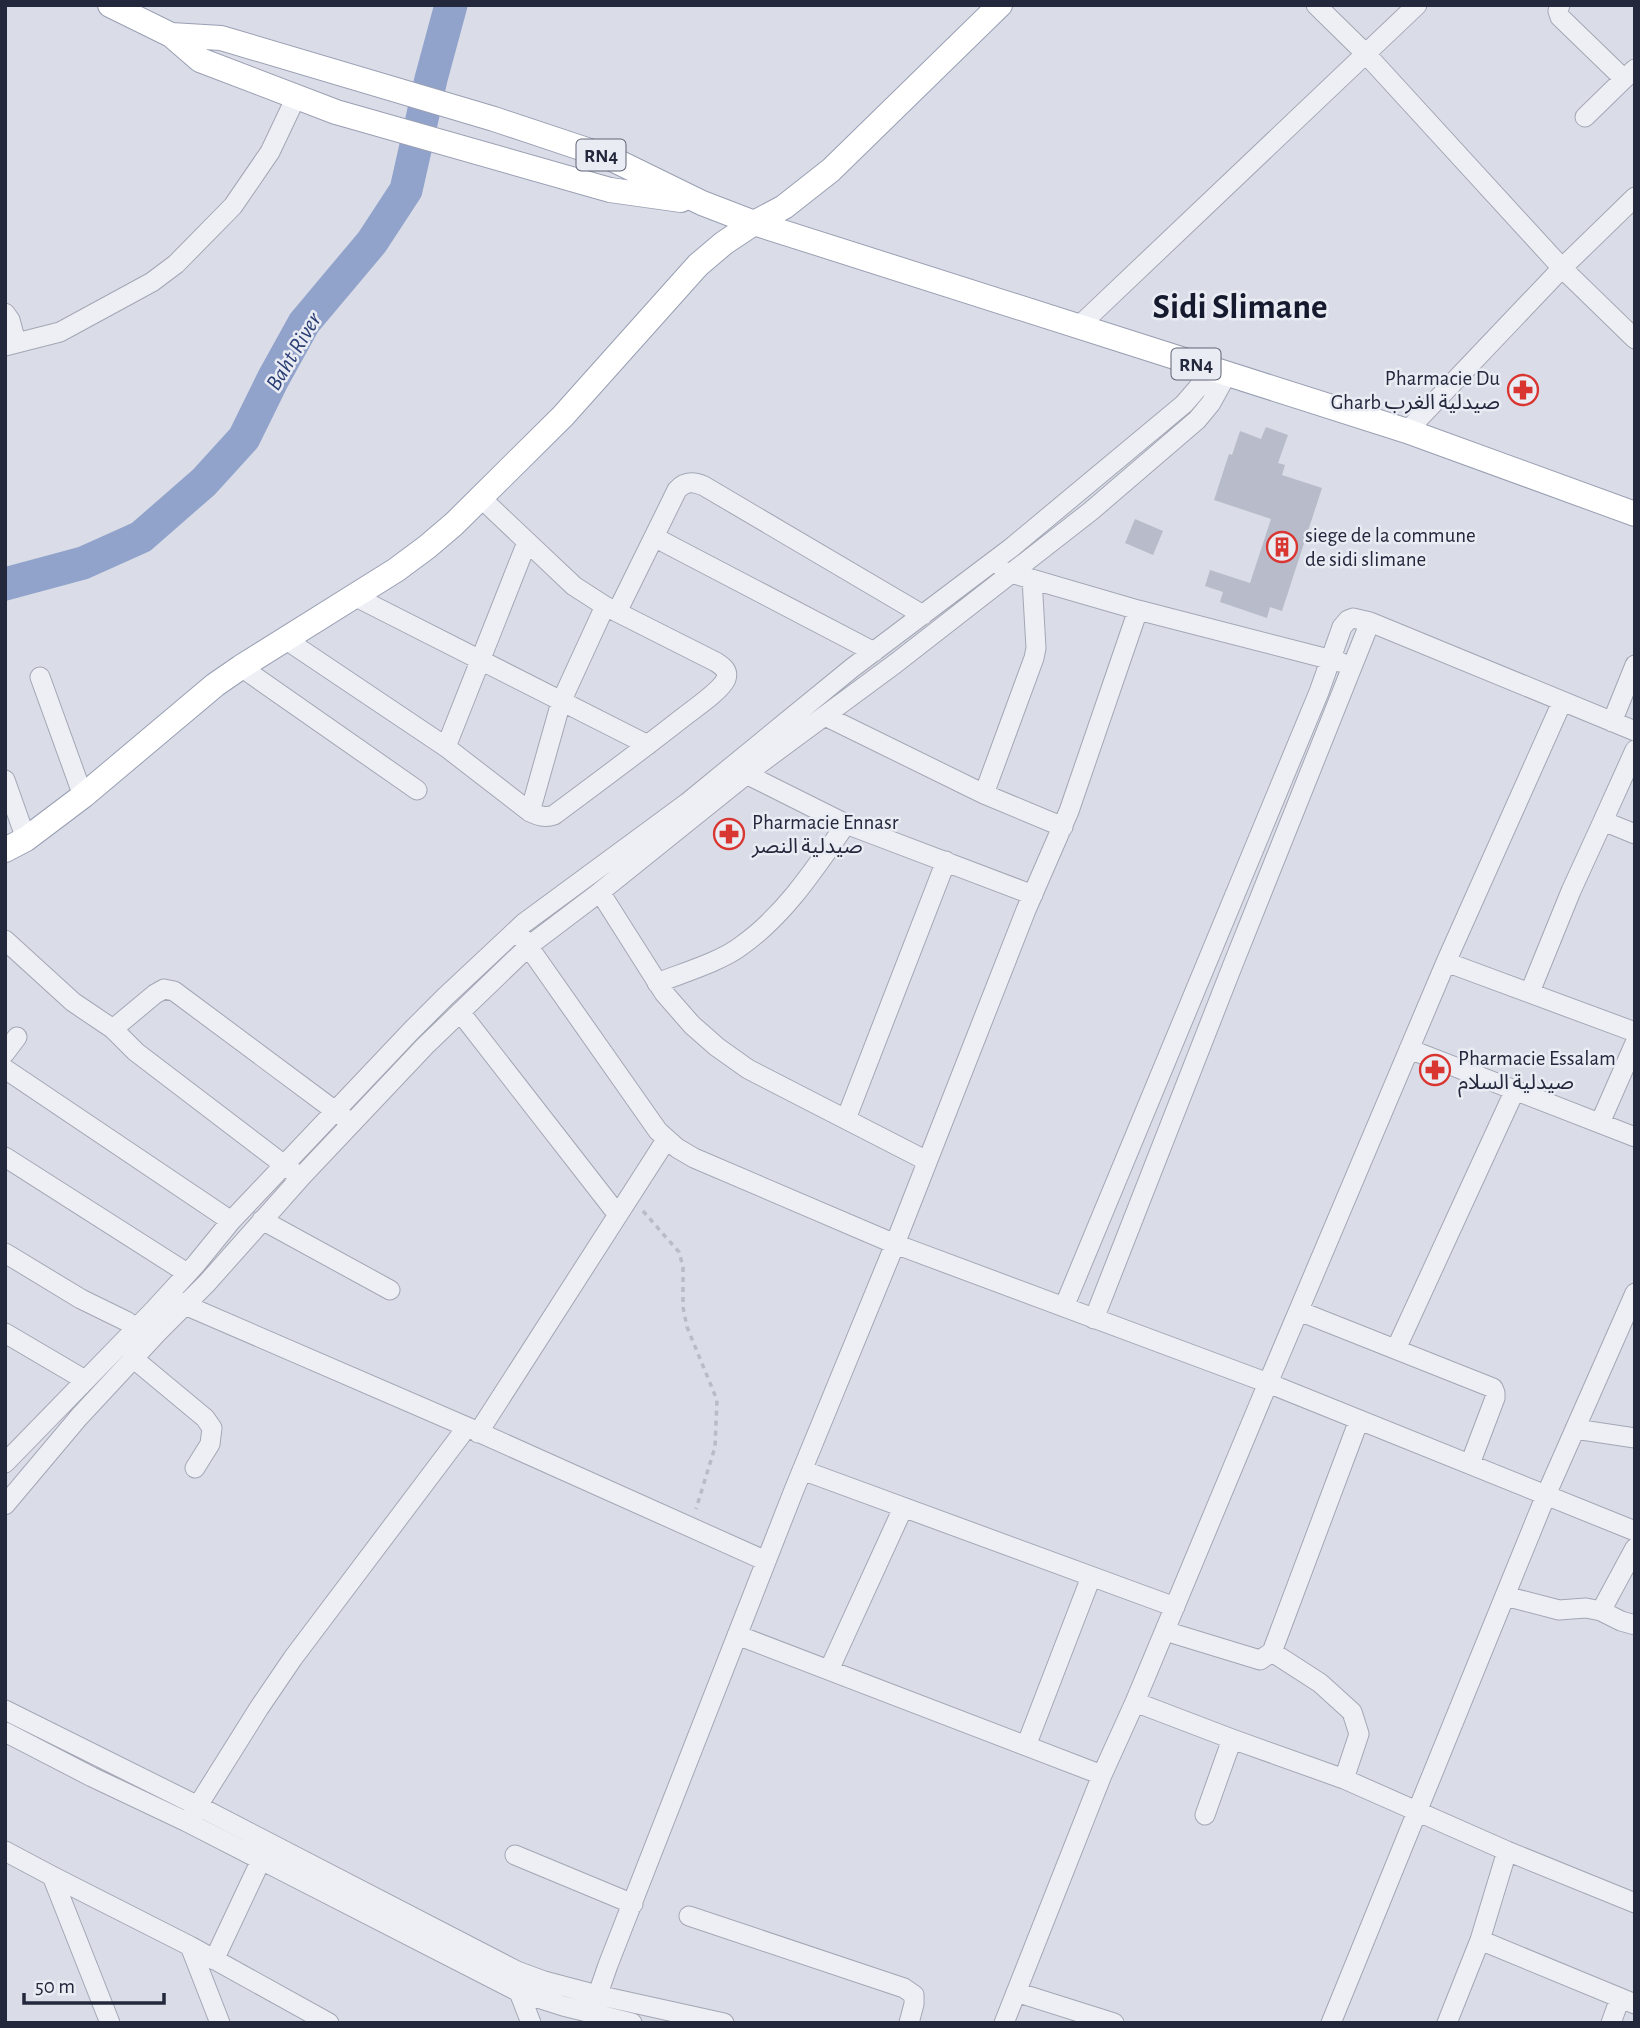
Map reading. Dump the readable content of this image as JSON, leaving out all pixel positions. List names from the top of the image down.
{
  "streets": {
    "main road": ["RN4"]
  },
  "districts": ["Sidi Slimane"],
  "water": ["Baht River"],
  "places": {
    "pharmacy": ["Pharmacie Du Gharb صيدلية الغرب", "Pharmacie Ennasr صيدلية النصر", "Pharmacie Essalam صيدلية السلام"],
    "building": ["siege de la commune de sidi slimane"]
  },
  "scale_bar": "50 m"
}
